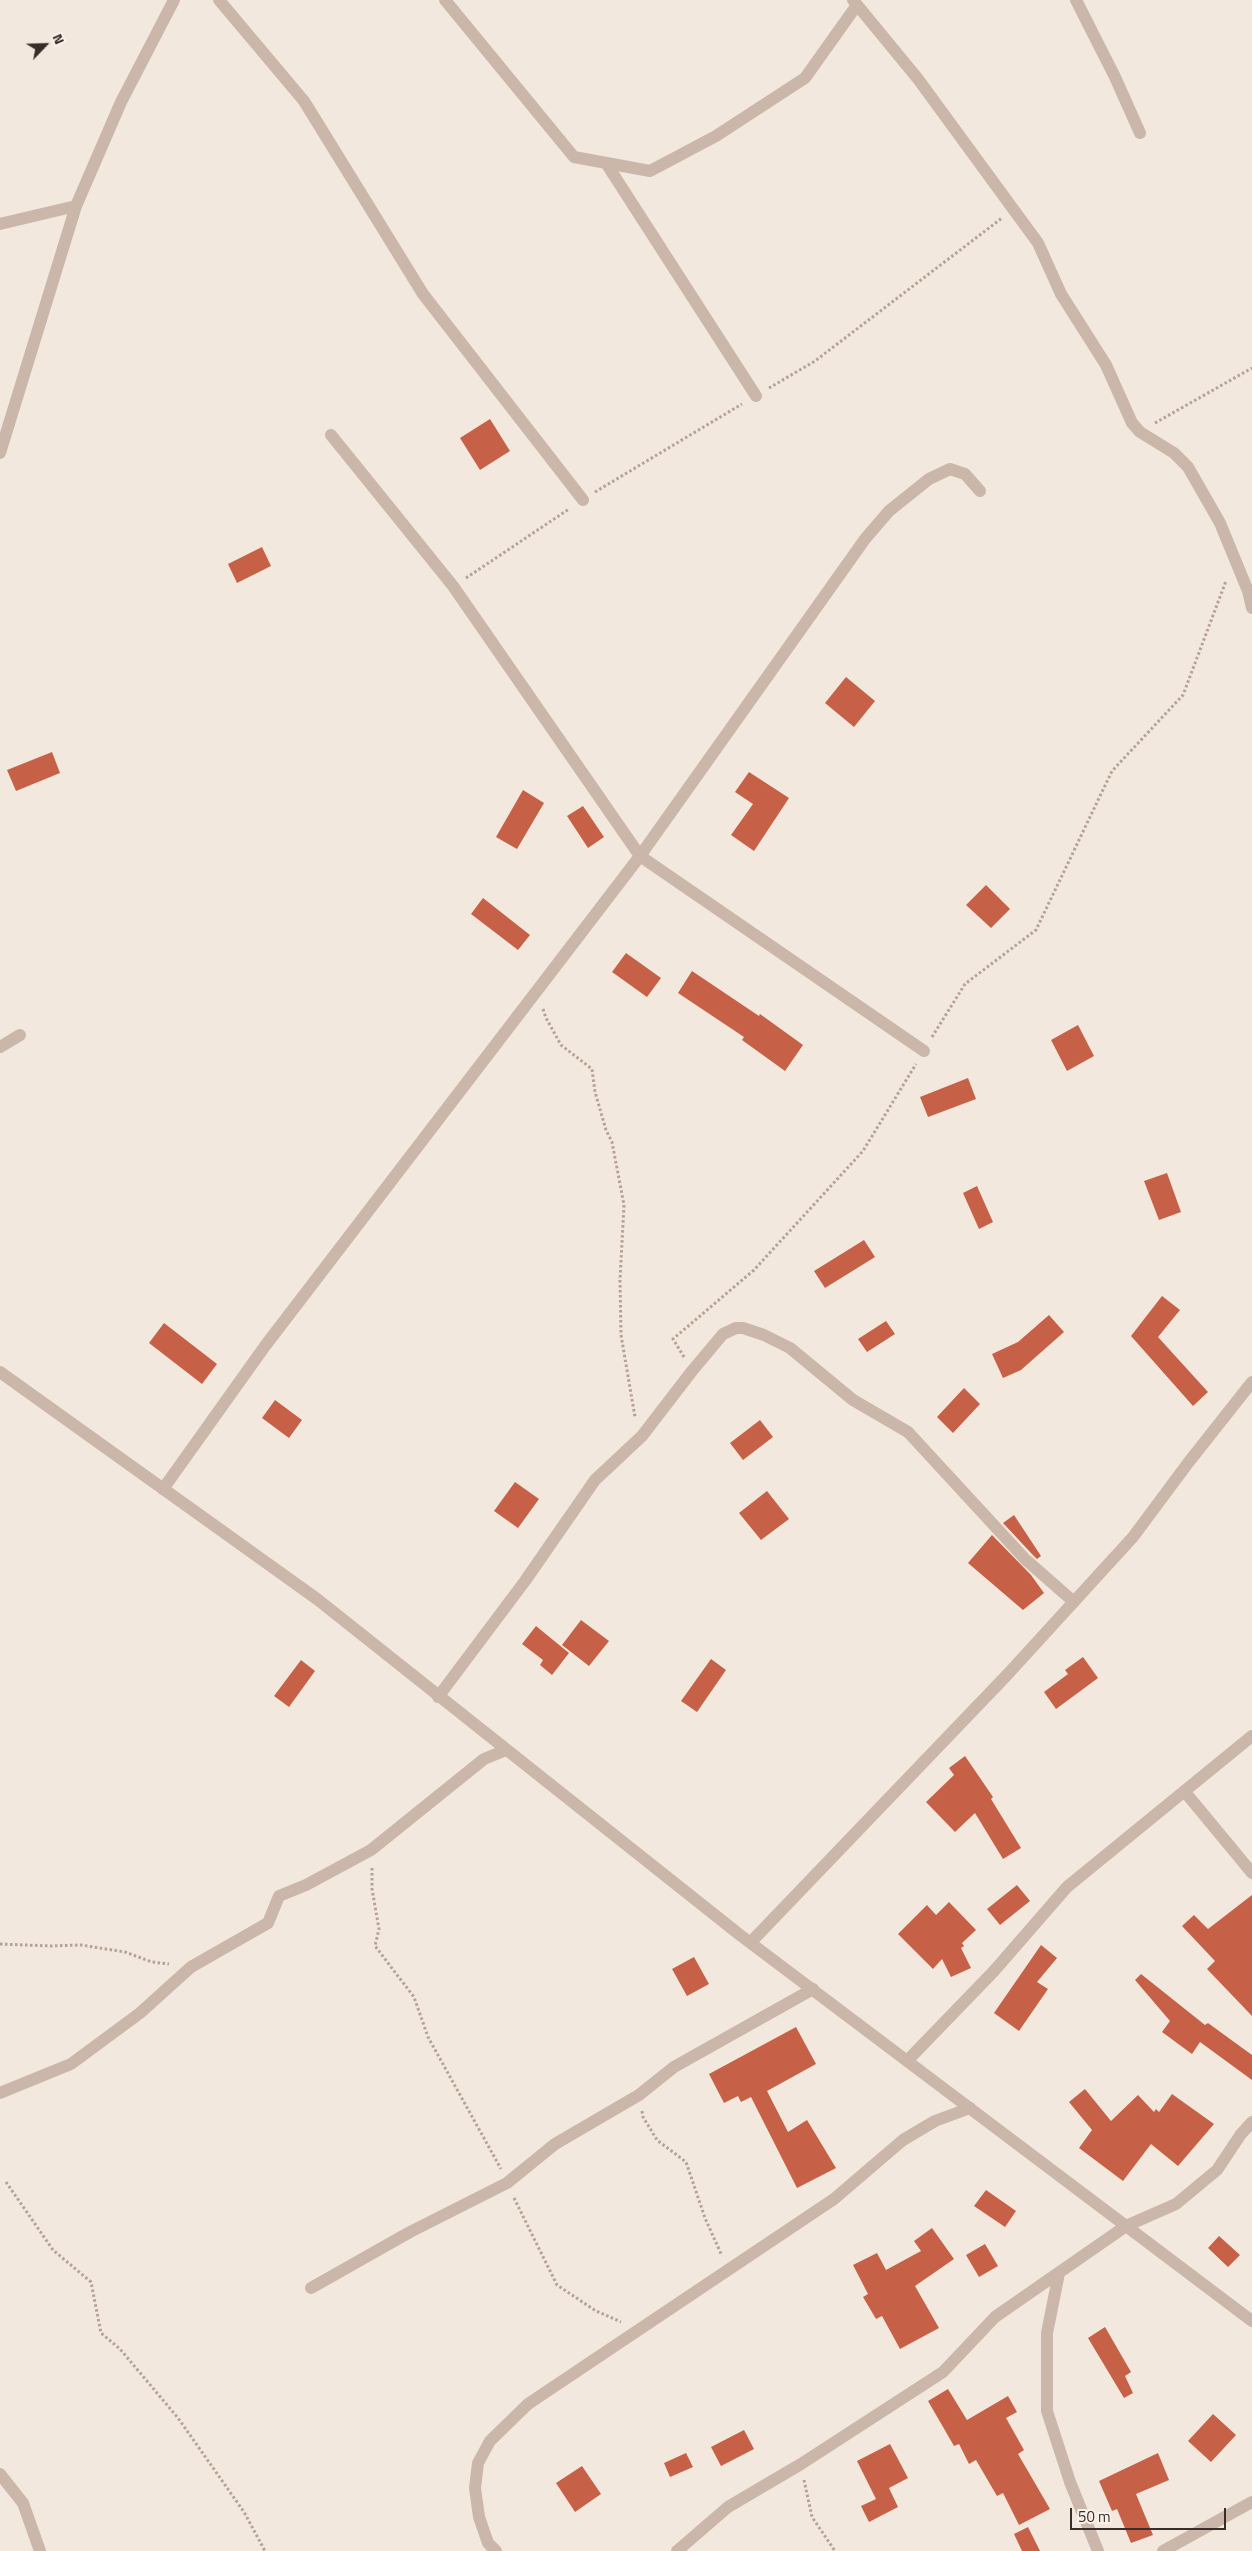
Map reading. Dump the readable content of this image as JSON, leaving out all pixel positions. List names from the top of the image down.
{
  "scale_bar": "50 m",
  "north": "top right"
}
